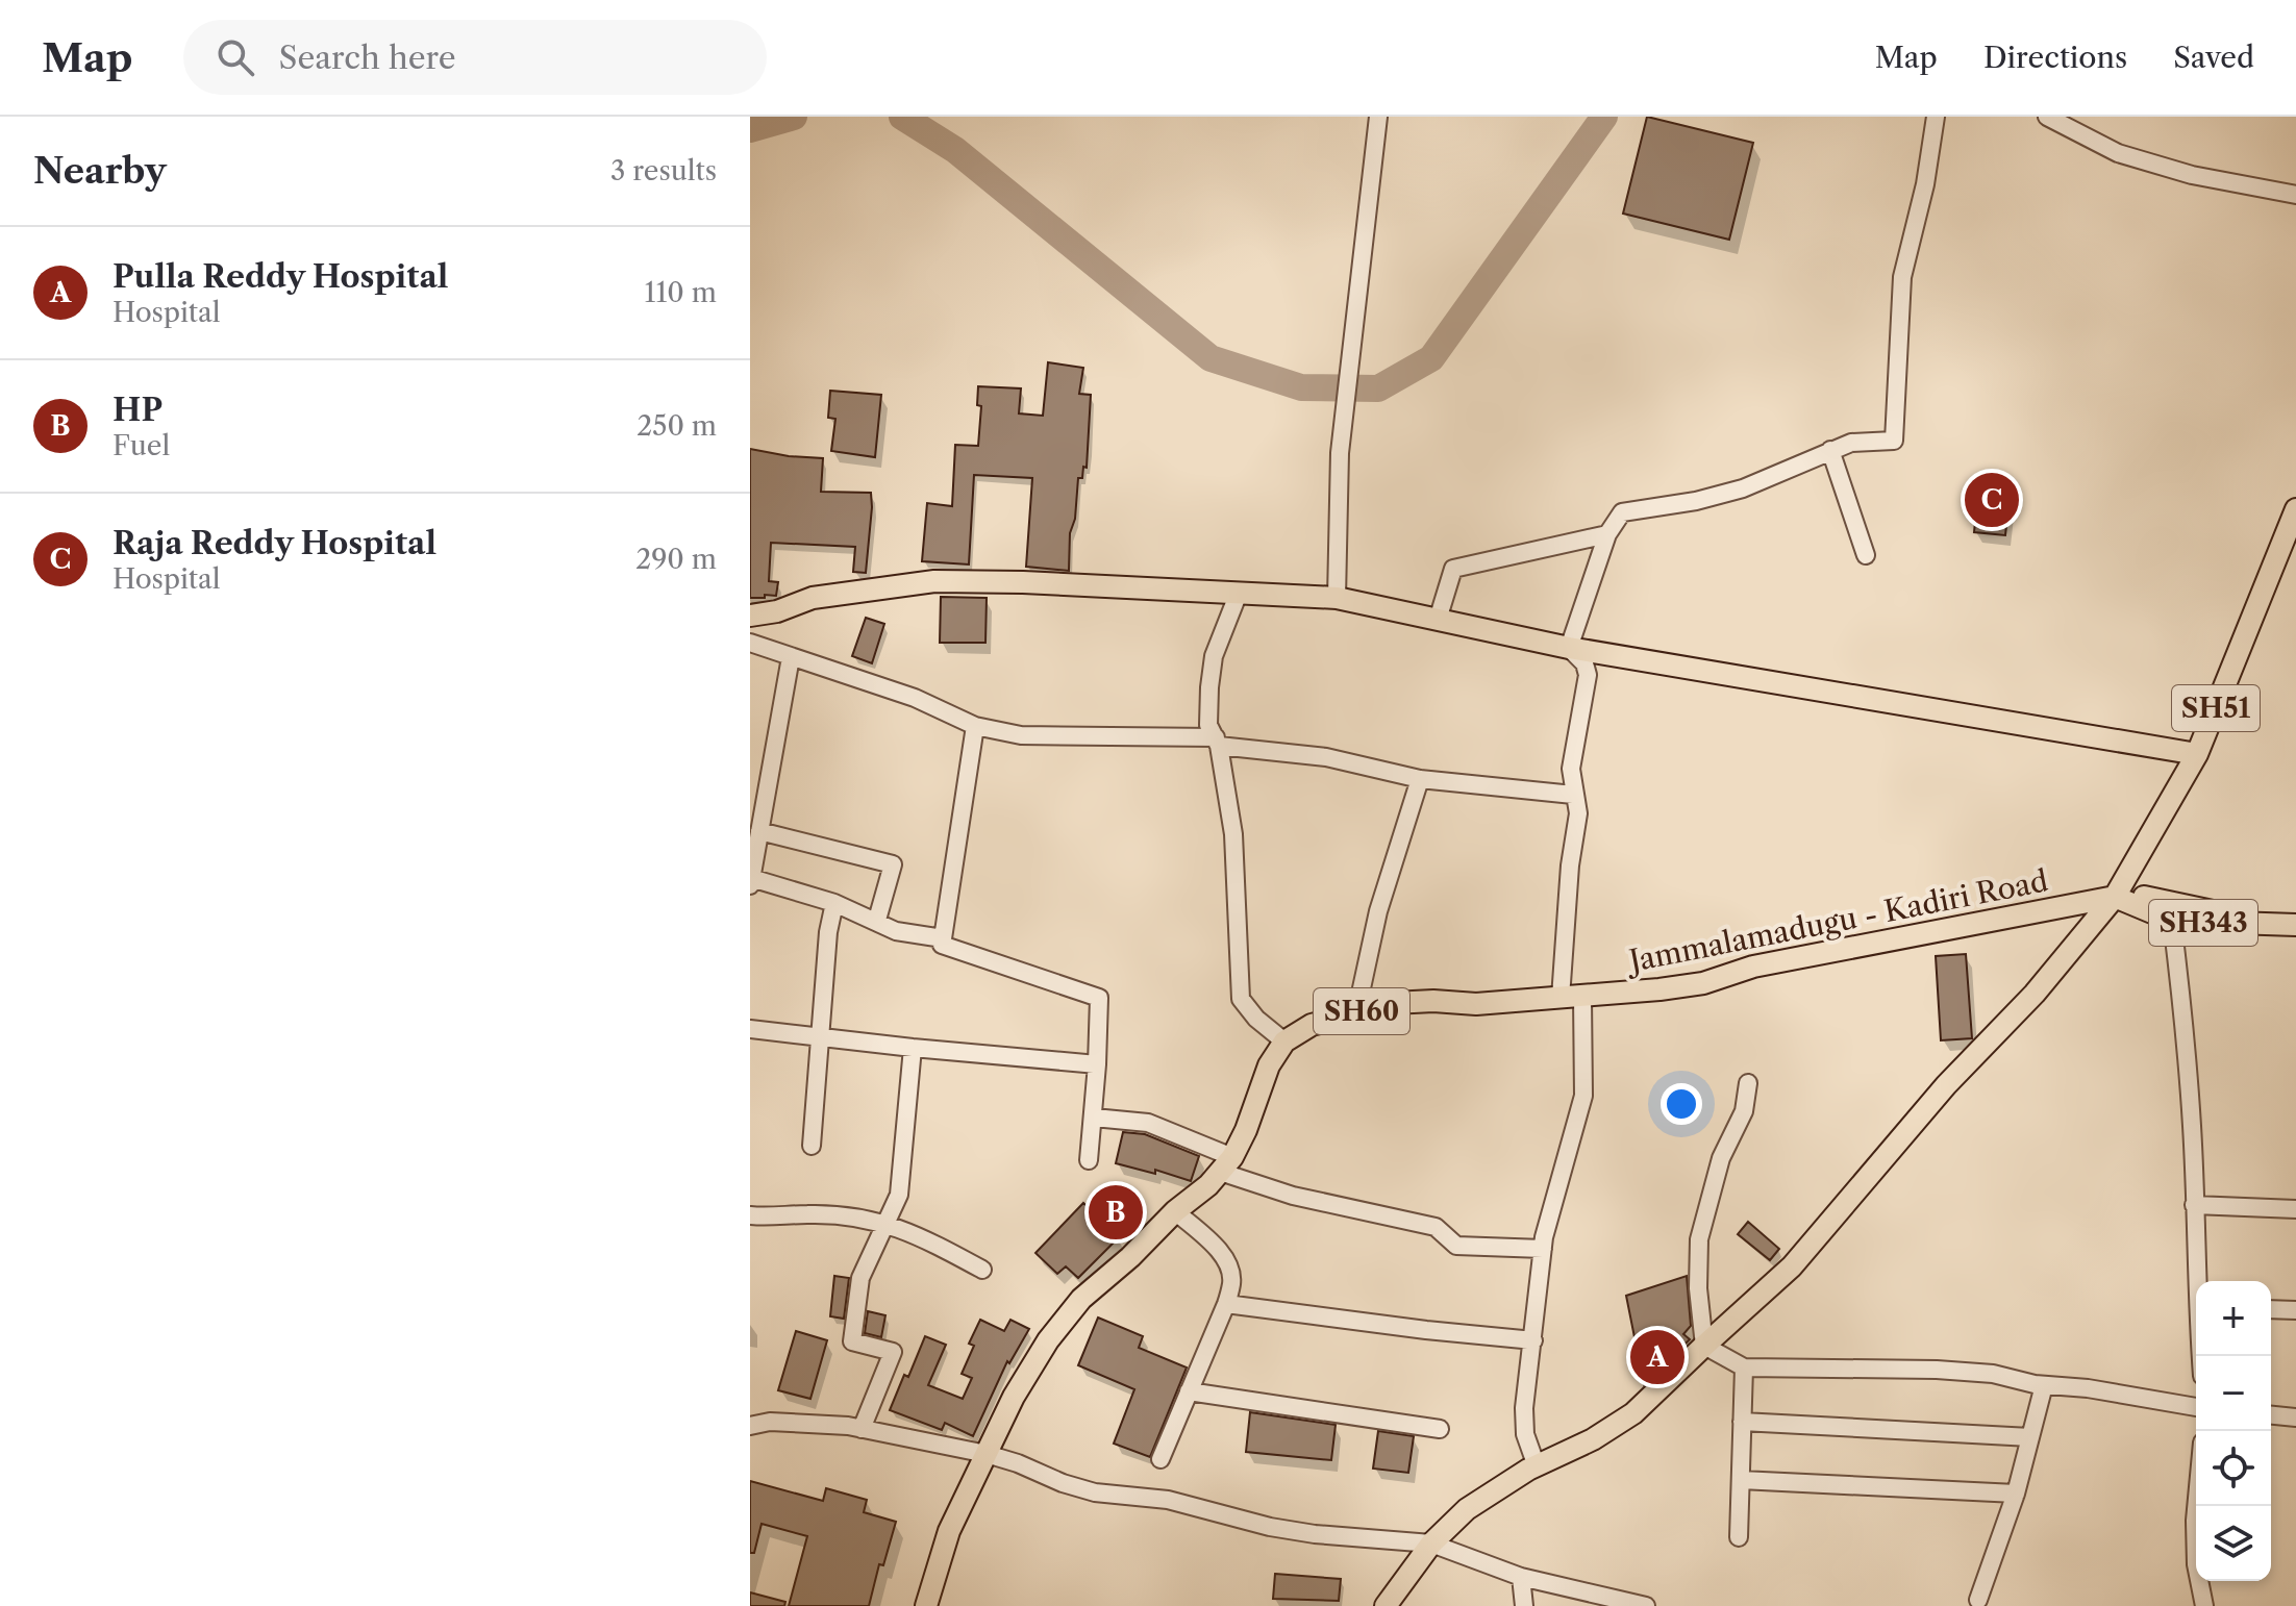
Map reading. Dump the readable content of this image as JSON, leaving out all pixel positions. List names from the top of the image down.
{
  "streets": {
    "main road": [
      "SH51",
      "Jammalamadugu - Kadiri Road",
      "SH343",
      "SH60"
    ]
  },
  "crossings": [
    ["SH51", "Jammalamadugu - Kadiri Road"],
    ["SH51", "SH343"],
    ["Jammalamadugu - Kadiri Road", "SH343"],
    ["Jammalamadugu - Kadiri Road", "SH60"]
  ],
  "page": {
    "header": "Map",
    "search": "Search here",
    "nav": ["Map", "Directions", "Saved"],
    "heading": ["Nearby", "3 results"],
    "list": [
      {
        "mark": "A",
        "name": "Pulla Reddy Hospital",
        "note": "Hospital",
        "value": "110 m"
      },
      {
        "mark": "B",
        "name": "HP",
        "note": "Fuel",
        "value": "250 m"
      },
      {
        "mark": "C",
        "name": "Raja Reddy Hospital",
        "note": "Hospital",
        "value": "290 m"
      }
    ],
    "pins": ["C", "B", "A"],
    "map_buttons": ["+", "−"]
  }
}
